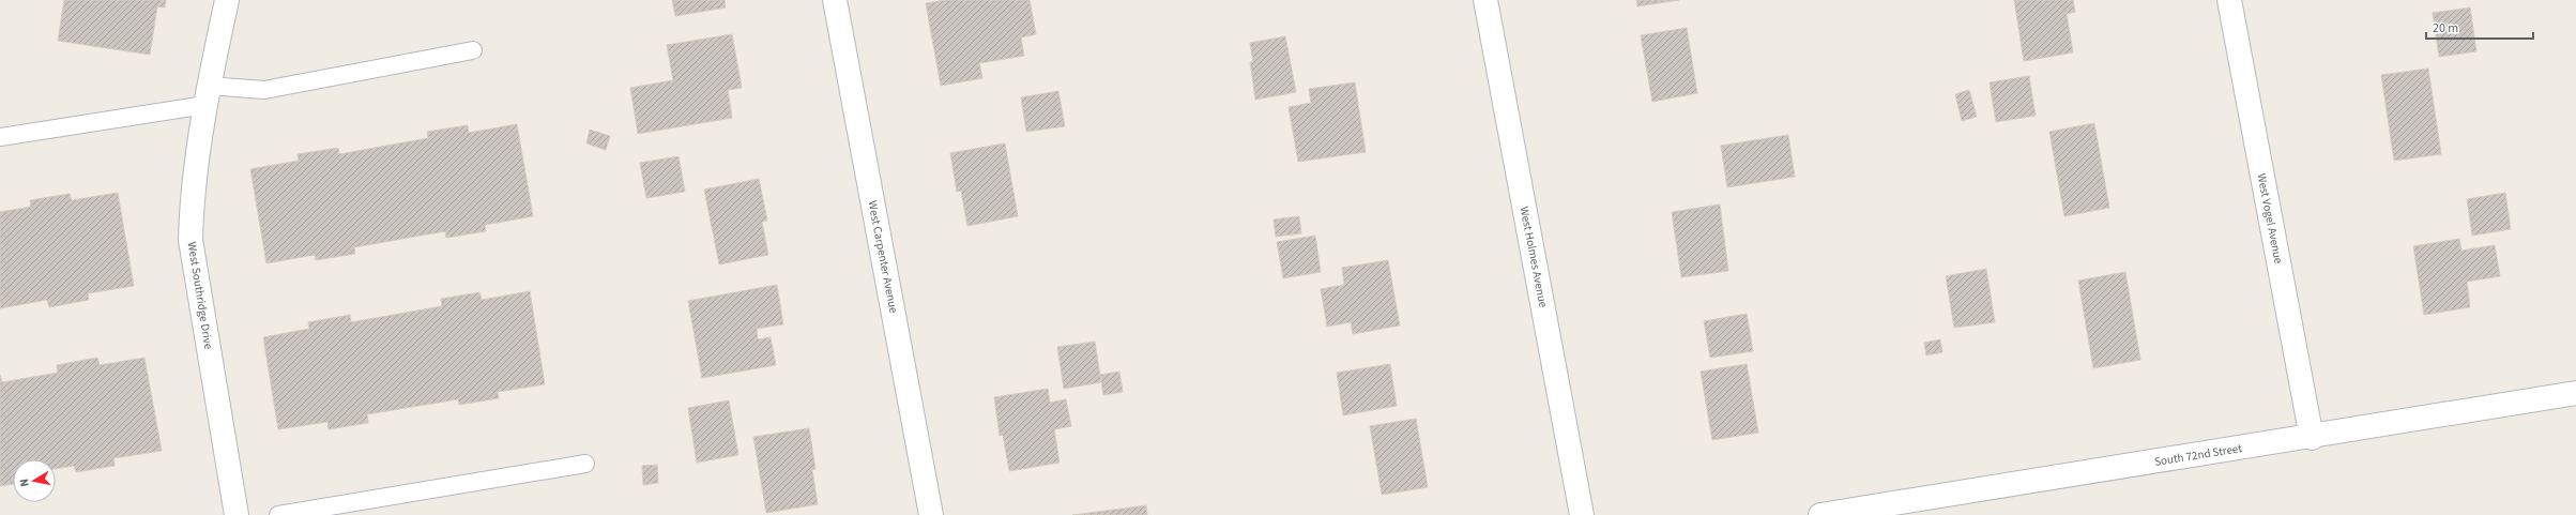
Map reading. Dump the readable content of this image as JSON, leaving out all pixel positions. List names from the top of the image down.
{
  "streets": {
    "street": [
      "West Vogel Avenue",
      "West Carpenter Avenue",
      "West Holmes Avenue",
      "West Southridge Drive",
      "South 72nd Street"
    ]
  },
  "crossings": [
    ["West Vogel Avenue", "South 72nd Street"]
  ],
  "scale_bar": "20 m",
  "north": "left"
}
